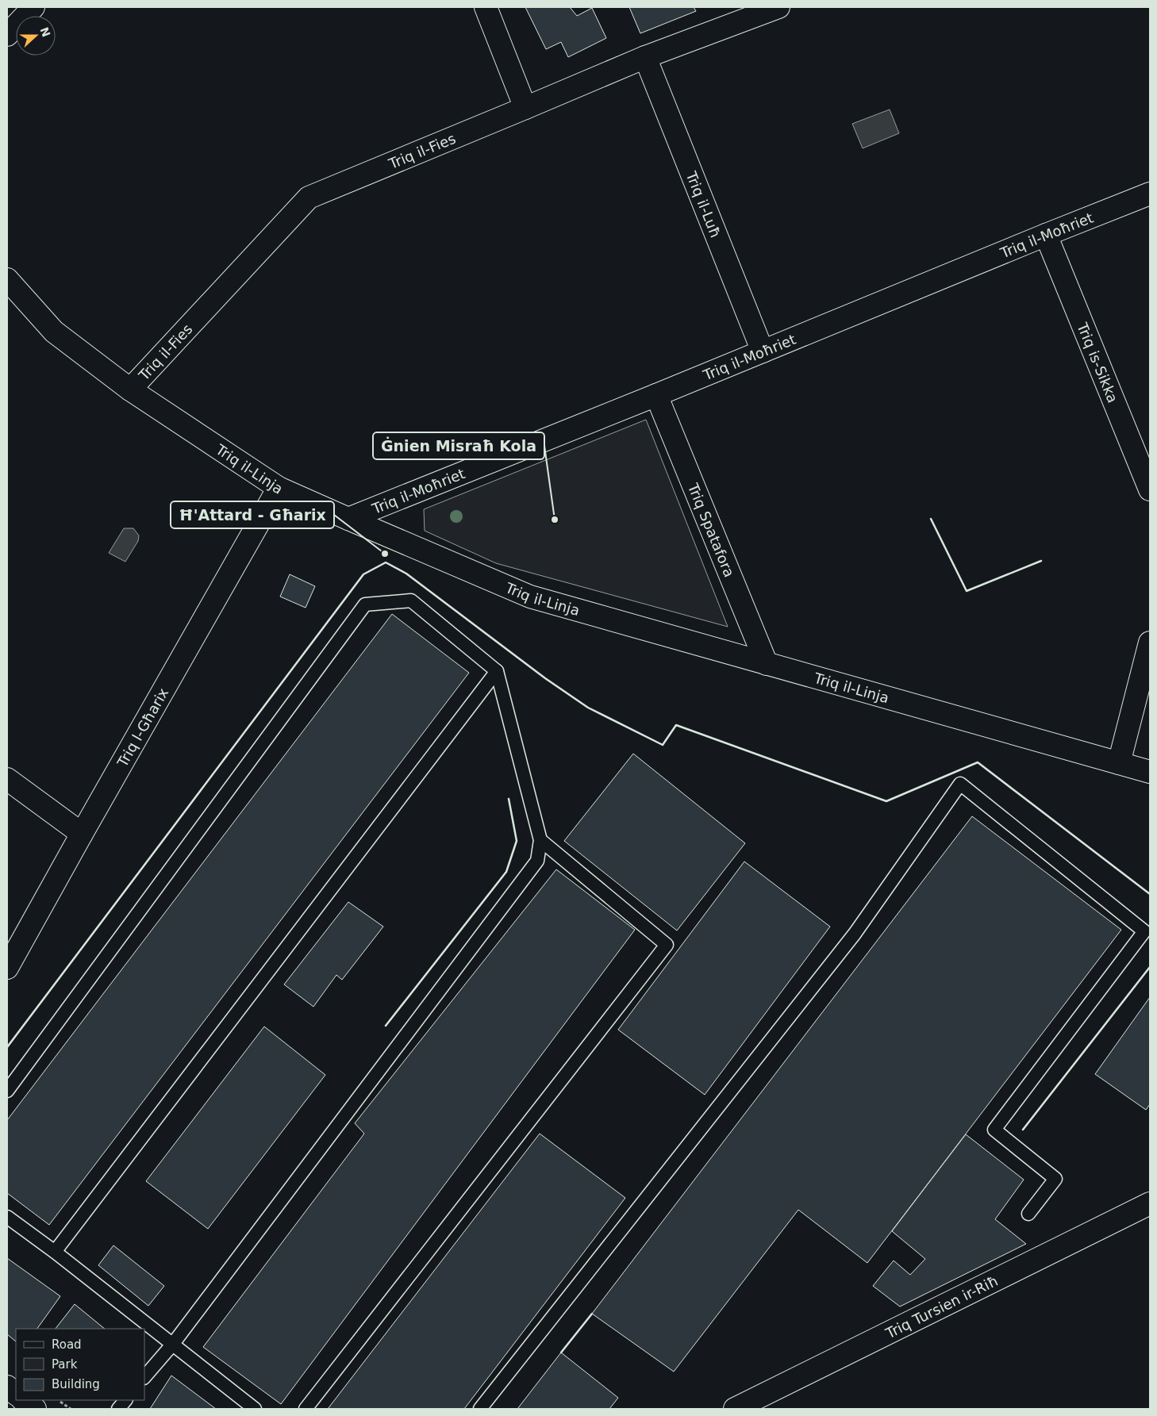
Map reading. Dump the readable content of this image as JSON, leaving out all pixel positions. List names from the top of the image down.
{
  "streets": {
    "main road": [
      "Triq il-Fies",
      "Triq il-Luħ",
      "Triq il-Moħriet",
      "Triq is-Sikka",
      "Triq il-Linja",
      "Triq Spatafora",
      "Triq l-Għarix",
      "Triq Tursien ir-Riħ"
    ]
  },
  "crossings": [
    ["Triq il-Fies", "Triq il-Luħ"],
    ["Triq il-Fies", "Triq il-Linja"],
    ["Triq il-Luħ", "Triq il-Moħriet"],
    ["Triq il-Moħriet", "Triq is-Sikka"],
    ["Triq il-Moħriet", "Triq il-Linja"],
    ["Triq il-Moħriet", "Triq Spatafora"],
    ["Triq il-Linja", "Triq Spatafora"],
    ["Triq il-Linja", "Triq l-Għarix"]
  ],
  "places": ["Ġnien Misraħ Kola", "Ħ'Attard - Għarix"],
  "legend": ["Road", "Park", "Building"],
  "north": "right"
}
